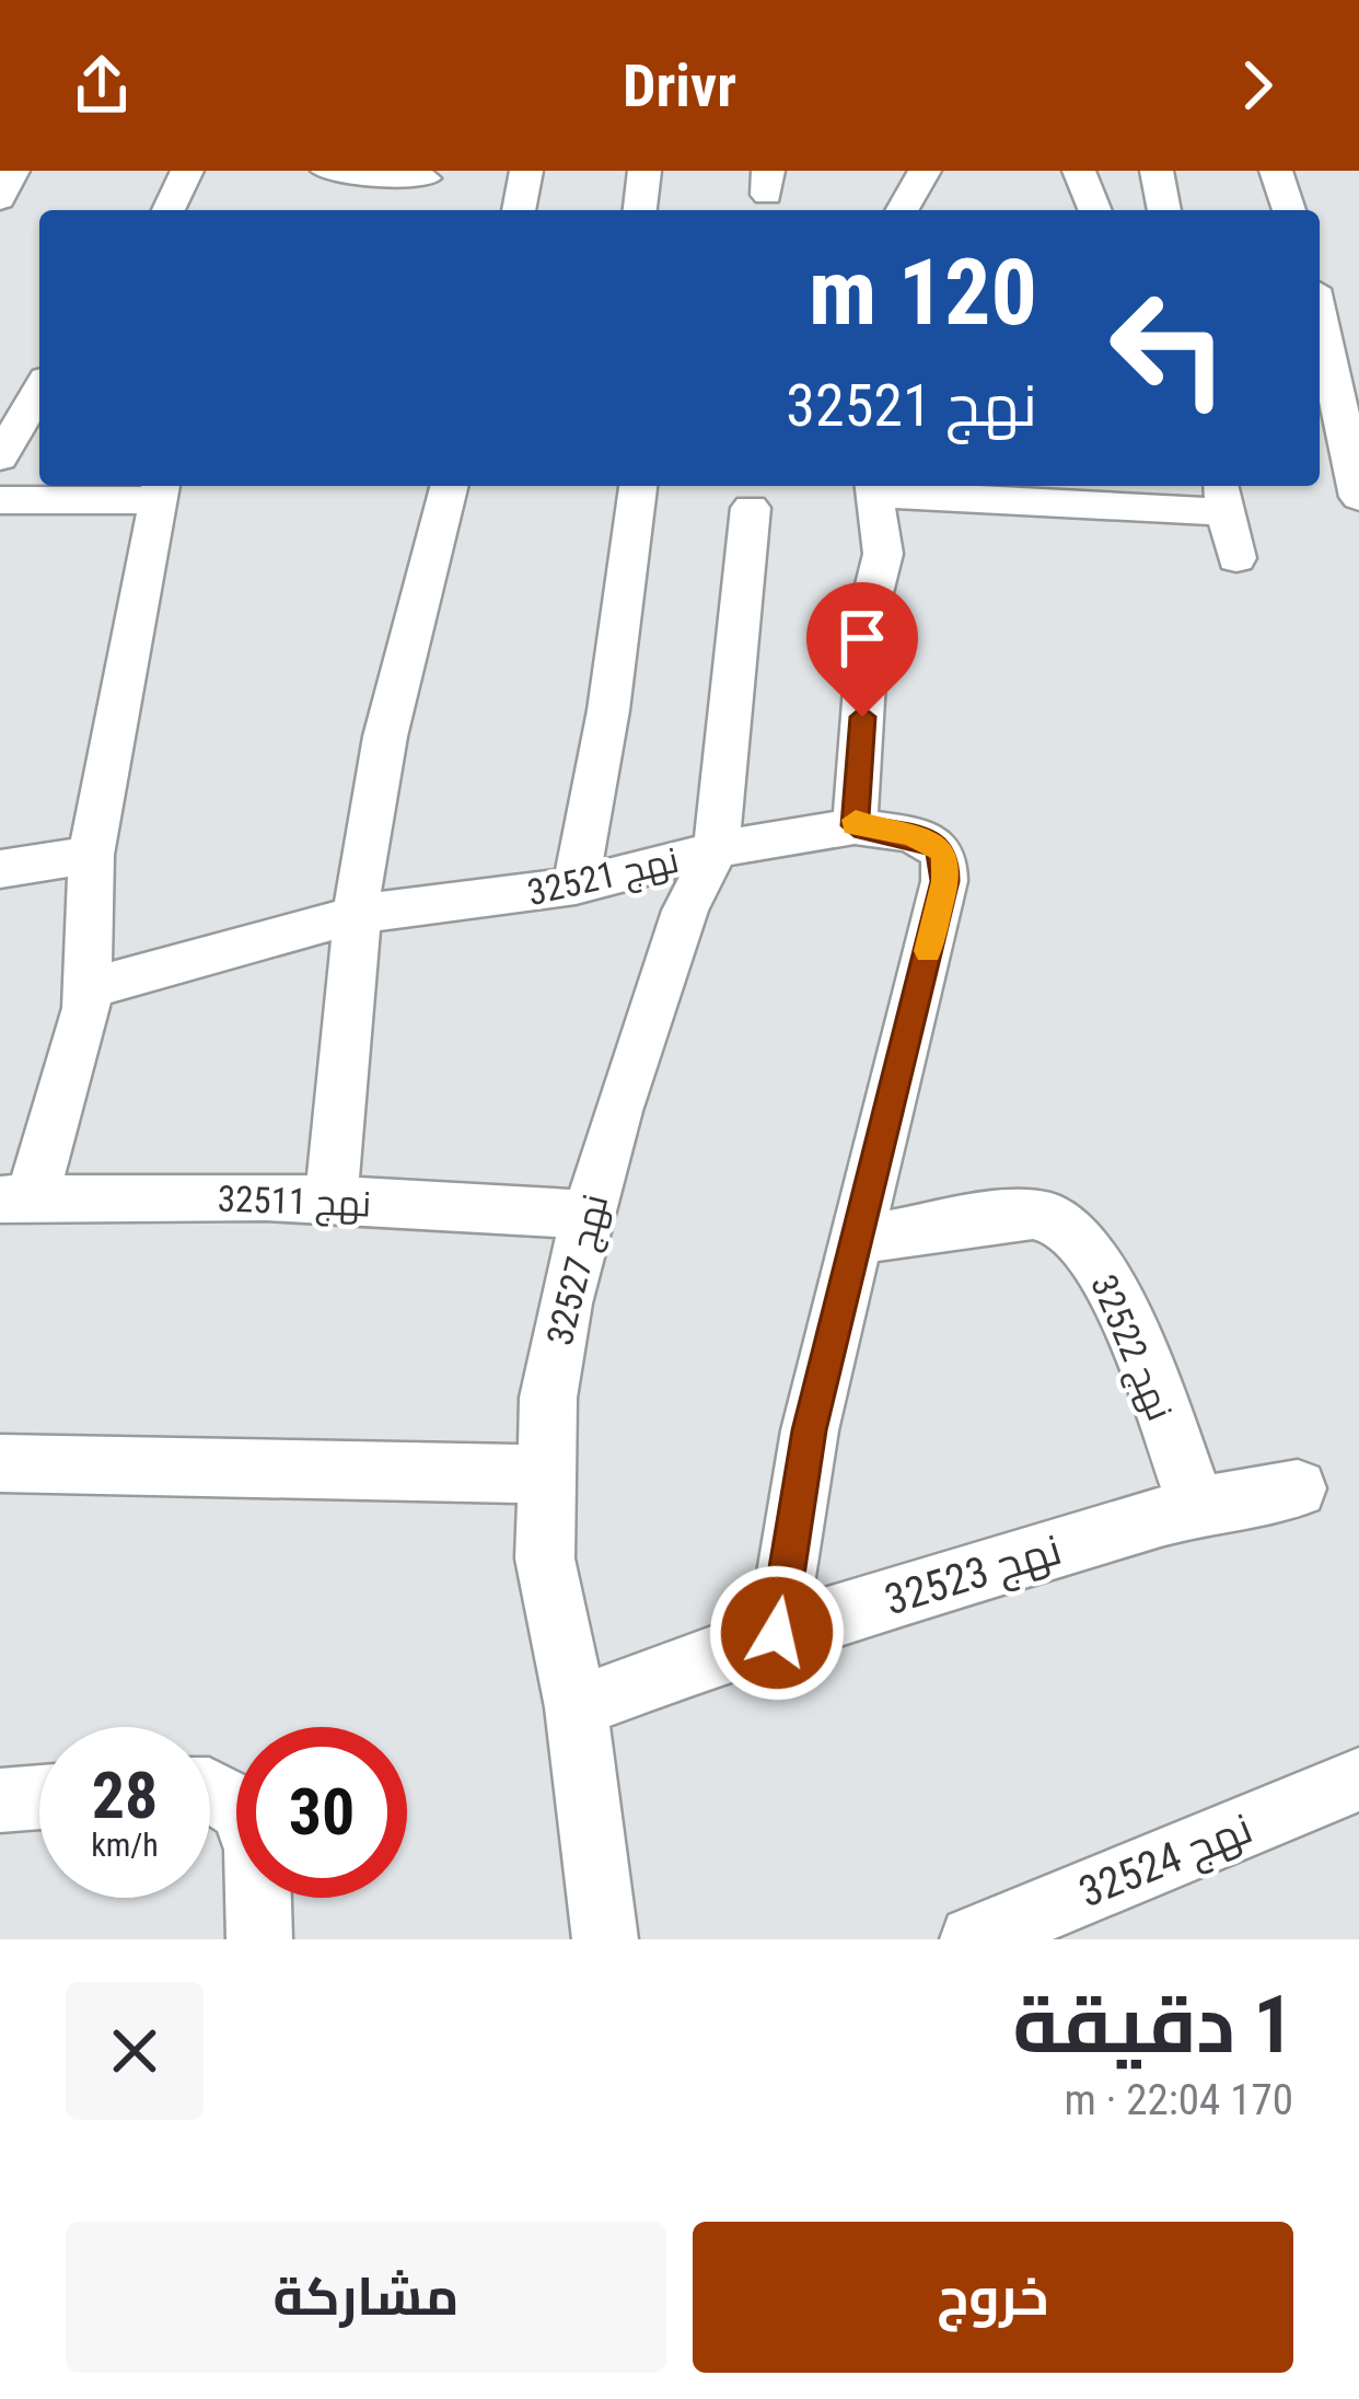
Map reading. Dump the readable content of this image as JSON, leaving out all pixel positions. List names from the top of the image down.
{
  "streets": {
    "street": [
      "نهج 32521",
      "نهج 32511",
      "نهج 32527",
      "نهج 32522",
      "نهج 32523",
      "نهج 32524"
    ]
  },
  "crossings": [
    ["نهج 32521", "نهج 32527"],
    ["نهج 32511", "نهج 32527"],
    ["نهج 32527", "نهج 32523"],
    ["نهج 32522", "نهج 32523"]
  ],
  "page": {
    "header": "Drivr",
    "turn": ["120 m", "نهج 32521"],
    "speed": "28 km/h",
    "limit": "30",
    "heading": ["1 دقيقة", "170 m · 22:04"],
    "buttons": ["خروج", "مشاركة"]
  }
}
